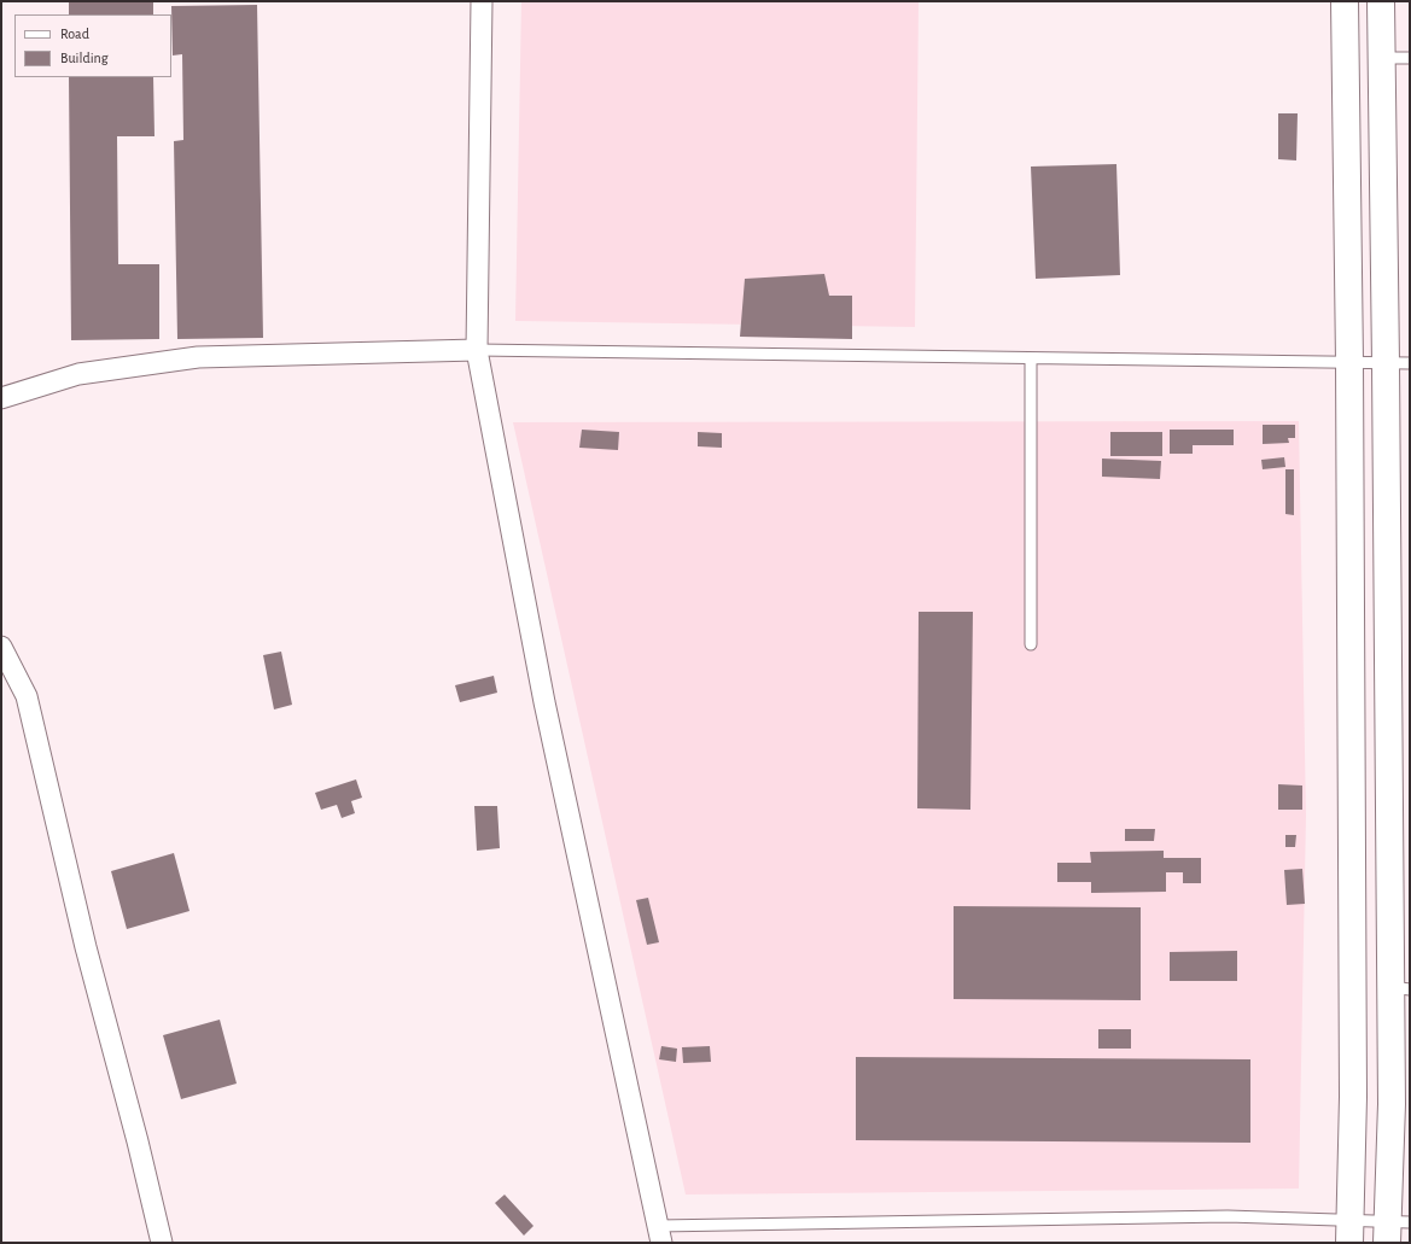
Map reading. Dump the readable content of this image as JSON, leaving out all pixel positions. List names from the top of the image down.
{
  "legend": ["Road", "Building"]
}
